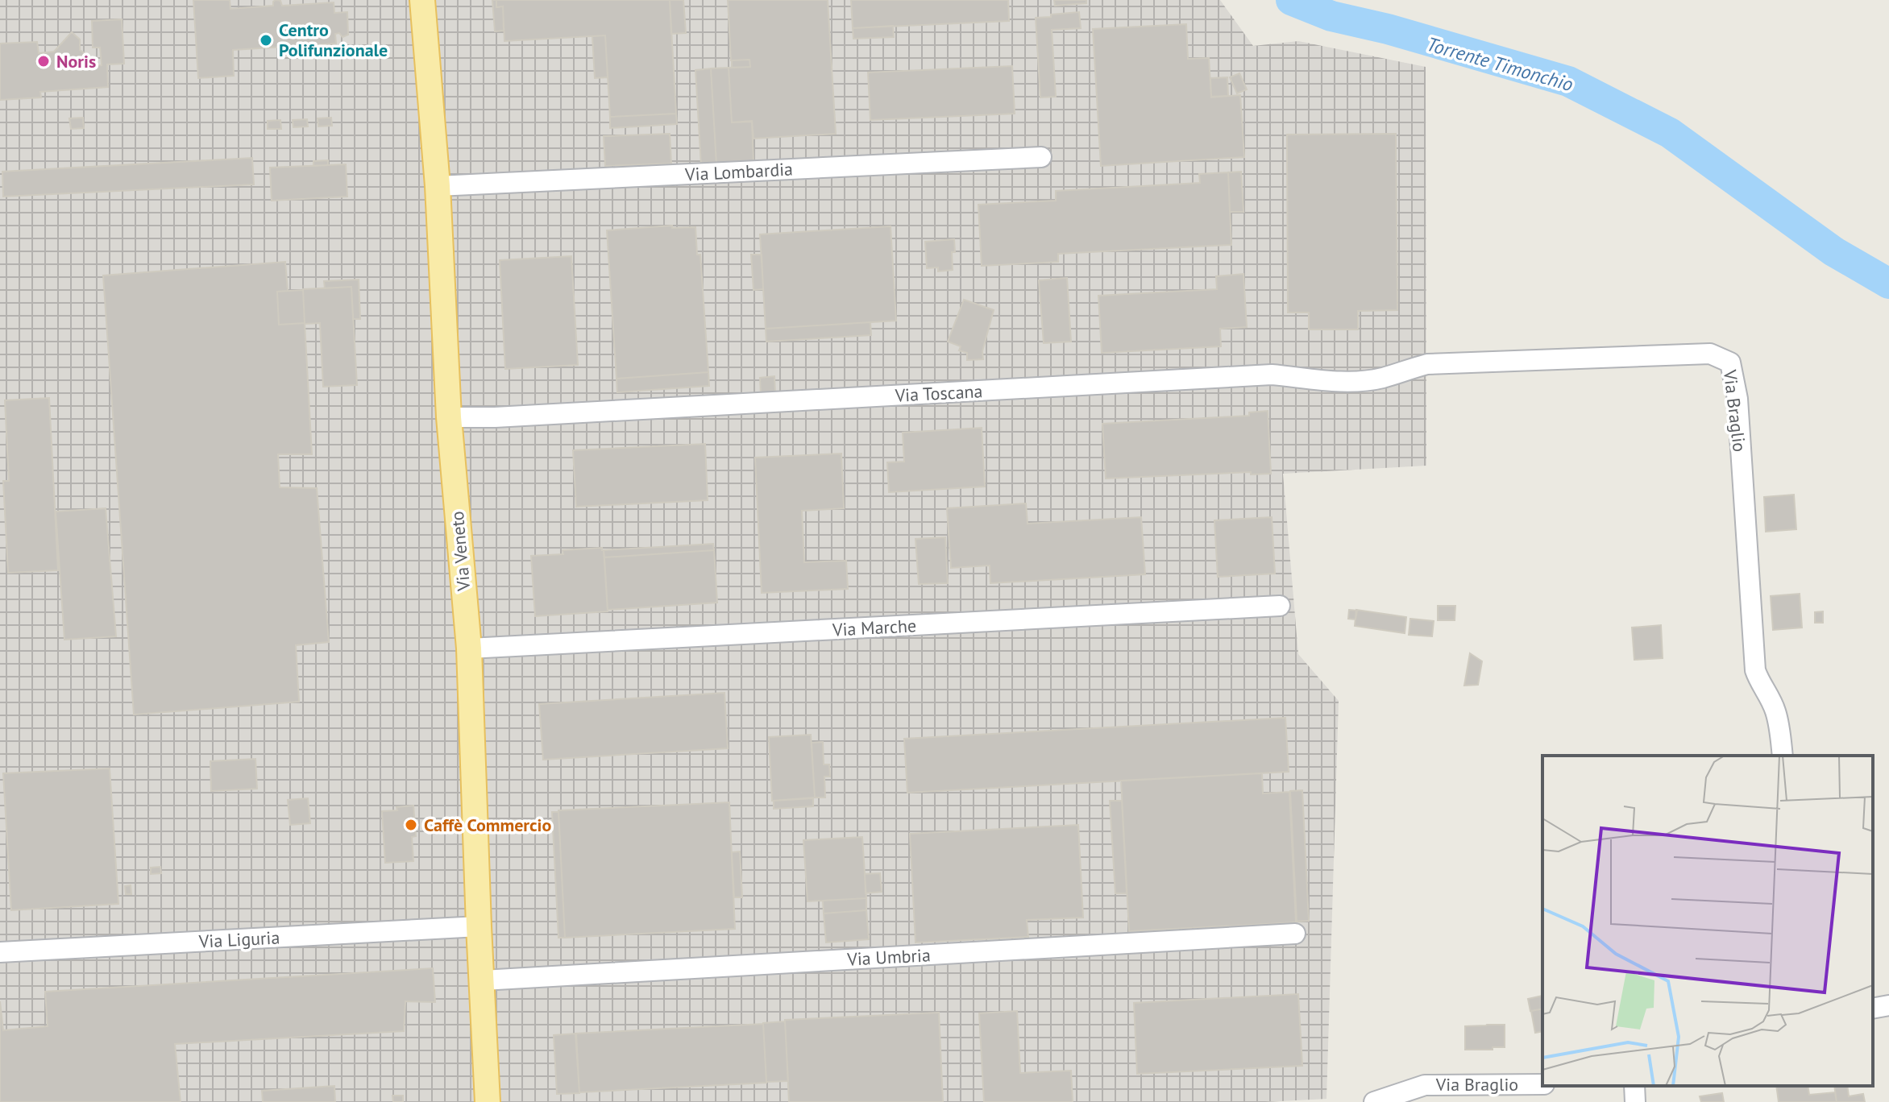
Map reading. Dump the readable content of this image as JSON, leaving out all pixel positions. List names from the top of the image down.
{
  "streets": {
    "main road": ["Via Veneto"],
    "street": [
      "Via Lombardia",
      "Via Toscana",
      "Via Braglio",
      "Via Marche",
      "Via Liguria",
      "Via Umbria"
    ]
  },
  "crossings": [
    ["Via Lombardia", "Via Veneto"],
    ["Via Toscana", "Via Braglio"],
    ["Via Toscana", "Via Veneto"],
    ["Via Veneto", "Via Marche"],
    ["Via Veneto", "Via Liguria"],
    ["Via Veneto", "Via Umbria"]
  ],
  "water": ["Torrente Timonchio"],
  "places": ["Centro Polifunzionale", "Noris", "Caffè Commercio"]
}
